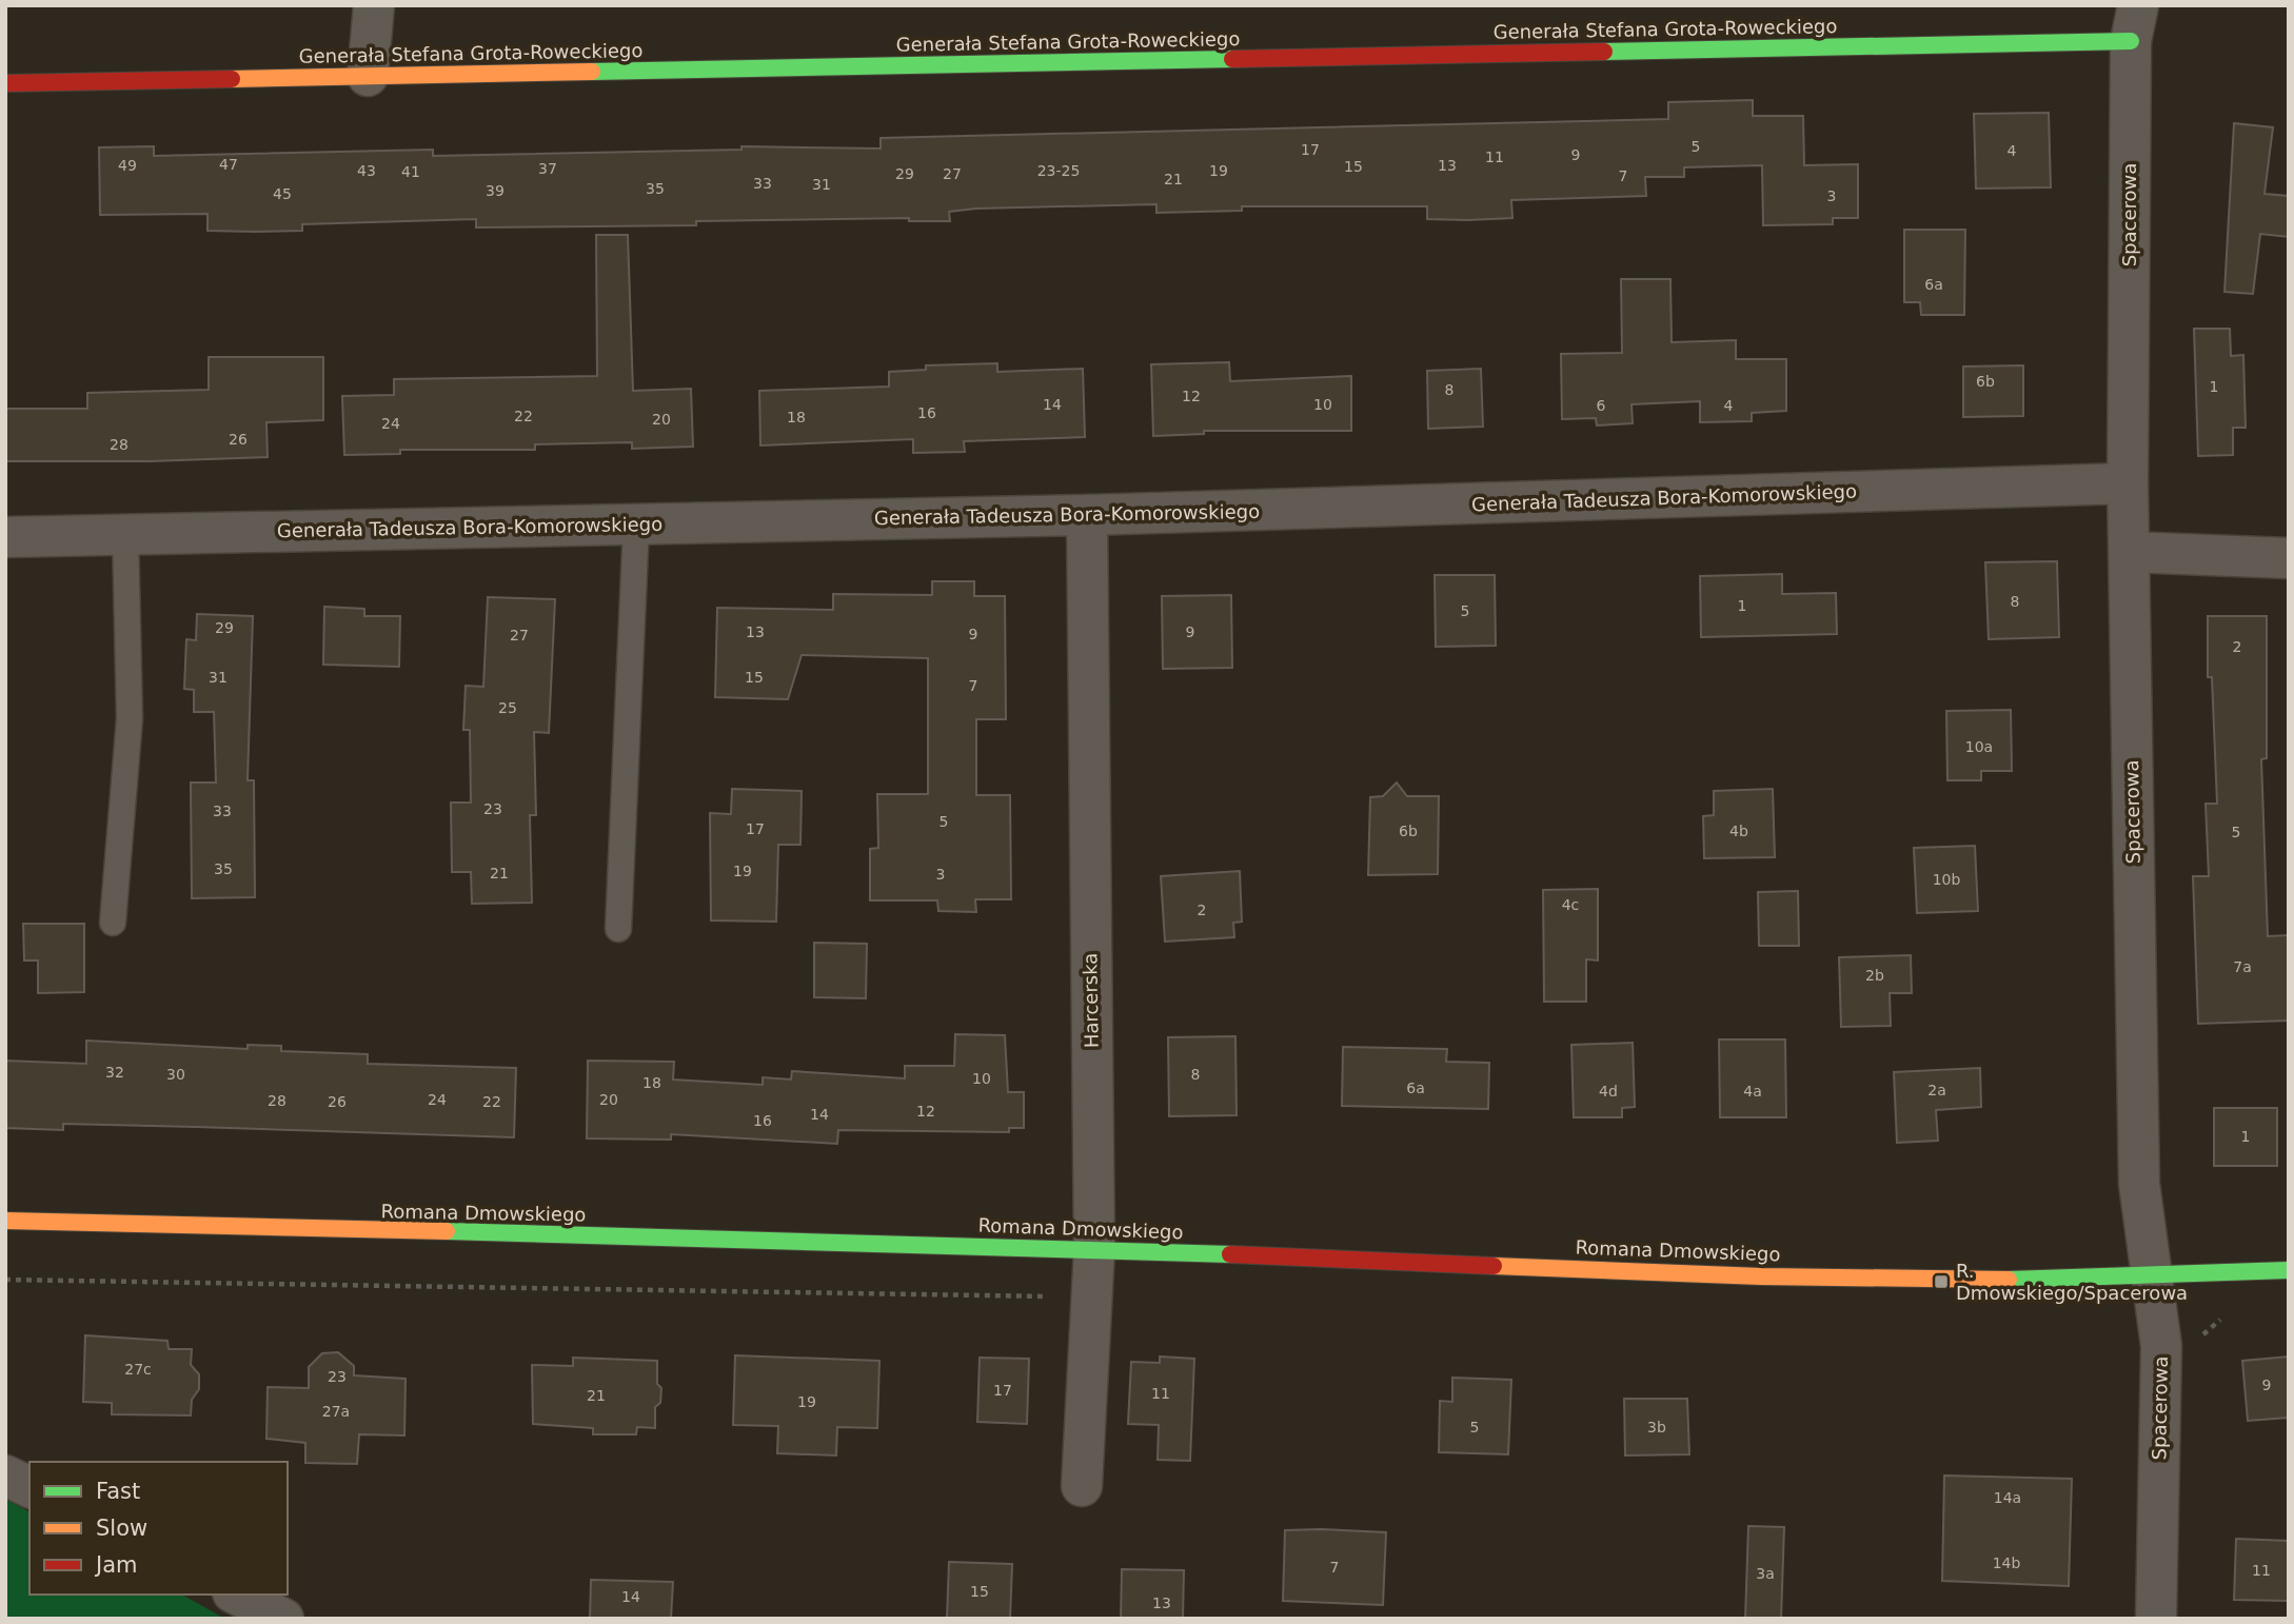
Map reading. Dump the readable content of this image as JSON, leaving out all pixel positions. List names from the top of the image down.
{
  "streets": {
    "street": [
      "Generała Stefana Grota-Roweckiego",
      "Spacerowa",
      "Generała Tadeusza Bora-Komorowskiego",
      "Harcerska",
      "Romana Dmowskiego"
    ]
  },
  "crossings": [
    ["Generała Stefana Grota-Roweckiego", "Spacerowa"],
    ["Spacerowa", "Generała Tadeusza Bora-Komorowskiego"],
    ["Spacerowa", "Romana Dmowskiego"],
    ["Generała Tadeusza Bora-Komorowskiego", "Harcerska"],
    ["Harcerska", "Romana Dmowskiego"]
  ],
  "places": {
    "transit": ["R. Dmowskiego/Spacerowa"]
  },
  "house_numbers": [
    "5",
    "17",
    "4",
    "9",
    "11",
    "47",
    "49",
    "13",
    "15",
    "37",
    "43",
    "23-25",
    "19",
    "41",
    "29",
    "27",
    "7",
    "21",
    "33",
    "31",
    "35",
    "39",
    "45",
    "3",
    "6a",
    "6b",
    "1",
    "8",
    "12",
    "14",
    "10",
    "6",
    "4",
    "16",
    "22",
    "18",
    "20",
    "24",
    "26",
    "28",
    "8",
    "1",
    "5",
    "29",
    "13",
    "9",
    "9",
    "27",
    "2",
    "31",
    "15",
    "7",
    "25",
    "10a",
    "23",
    "33",
    "5",
    "17",
    "6b",
    "4b",
    "5",
    "35",
    "19",
    "21",
    "3",
    "10b",
    "4c",
    "2",
    "7a",
    "2b",
    "32",
    "30",
    "8",
    "10",
    "18",
    "6a",
    "2a",
    "4d",
    "4a",
    "24",
    "20",
    "28",
    "26",
    "22",
    "12",
    "14",
    "16",
    "1",
    "27c",
    "23",
    "9",
    "17",
    "11",
    "21",
    "19",
    "27a",
    "5",
    "3b",
    "14a",
    "14b",
    "7",
    "11",
    "3a",
    "15",
    "14",
    "13"
  ],
  "legend": ["Fast", "Slow", "Jam"]
}
